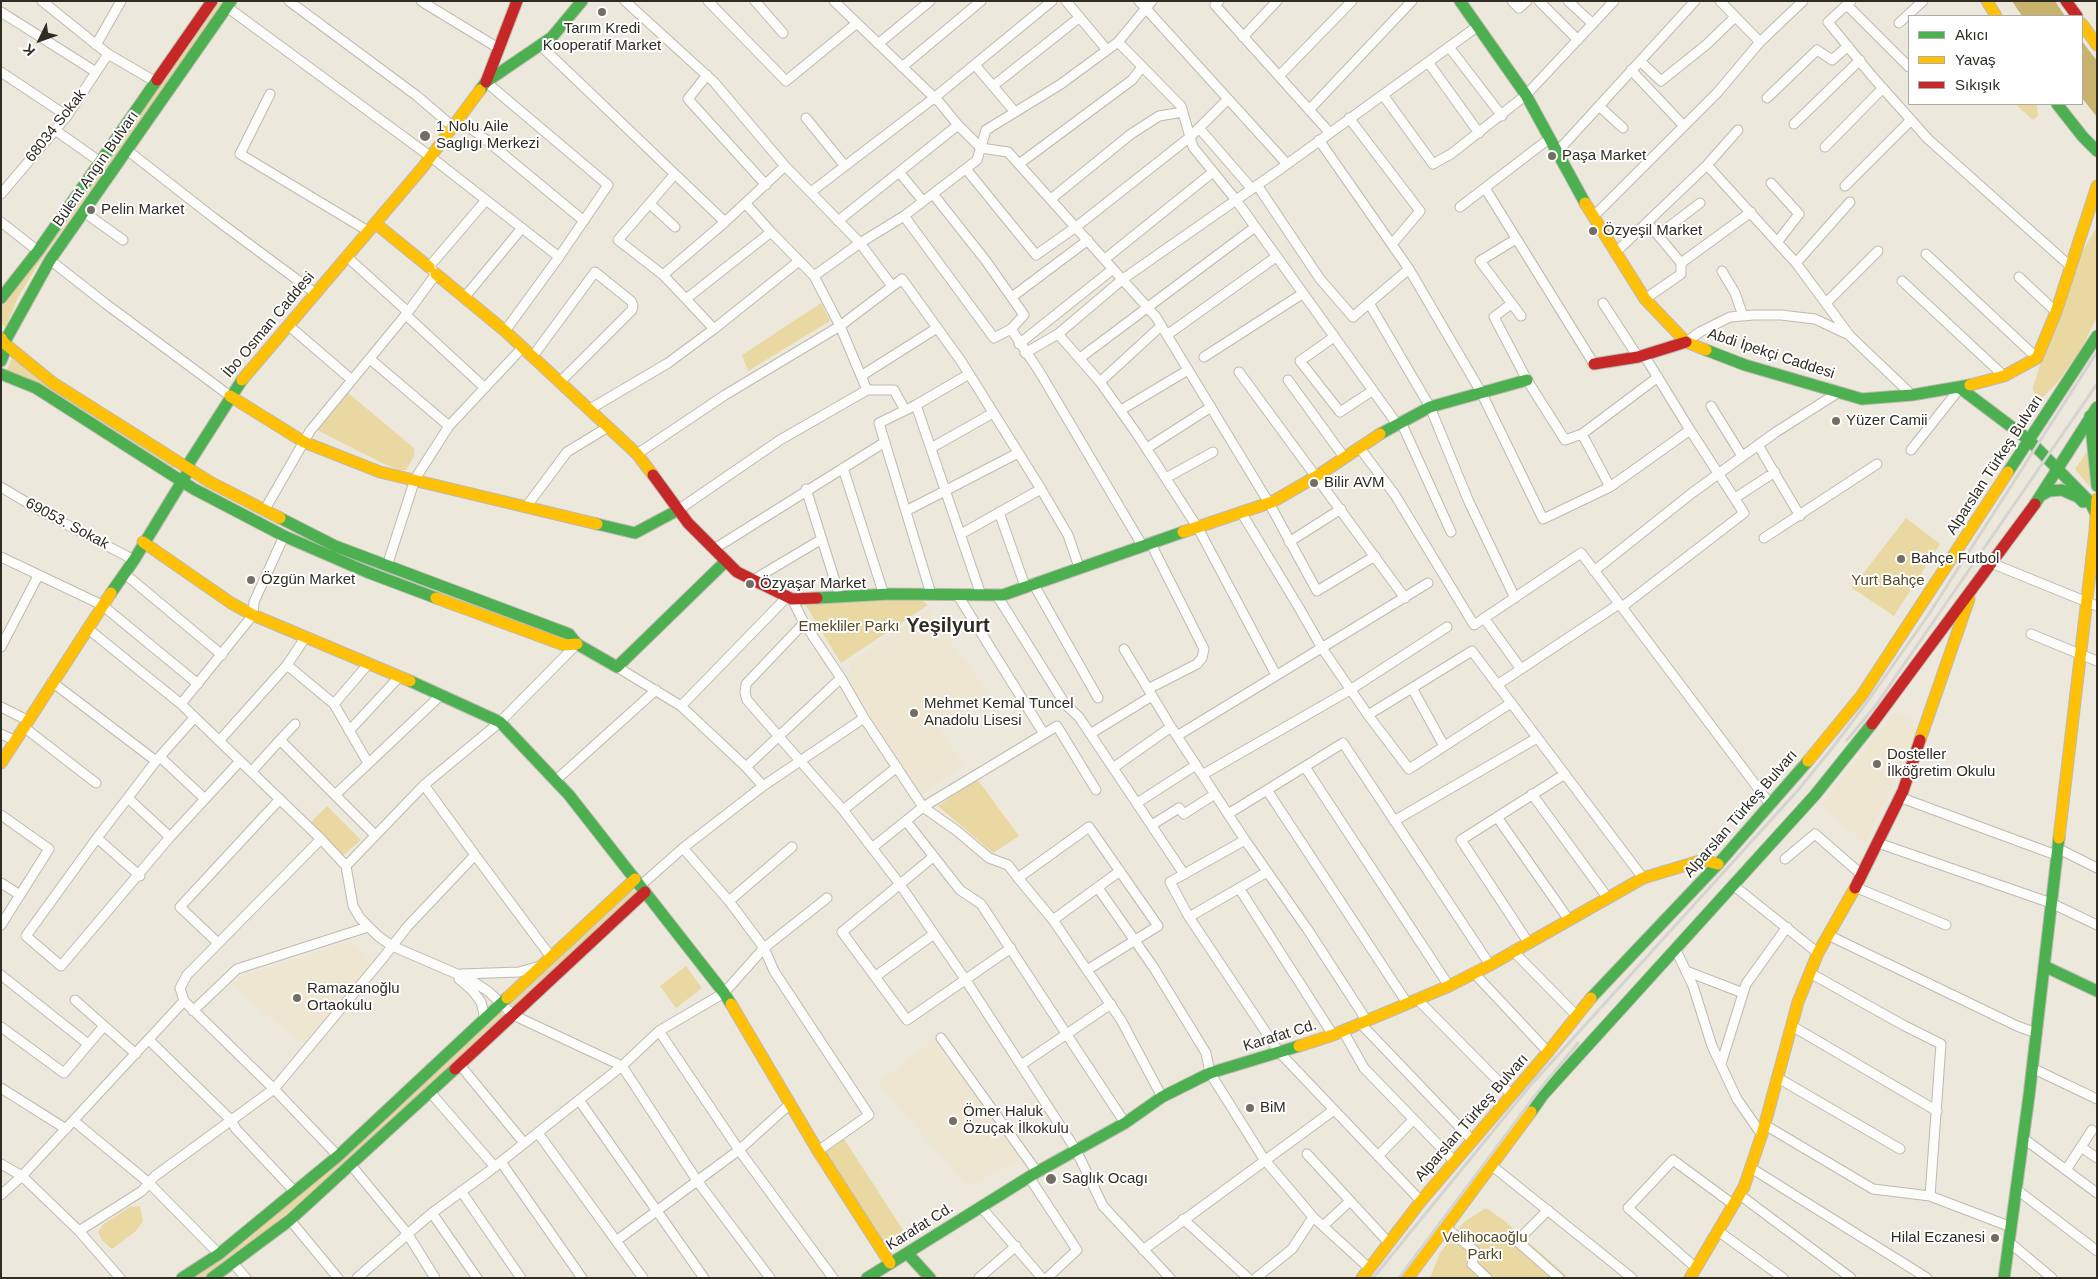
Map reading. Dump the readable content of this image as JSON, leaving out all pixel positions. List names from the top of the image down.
{
  "streets": {
    "main road": [
      "Bülent Angın Bulvarı",
      "İbo Osman Caddesi",
      "Abdi İpekçi Caddesi",
      "Alparslan Türkeş Bulvarı",
      "Karafat Cd."
    ],
    "street": ["68034 Sokak", "69053. Sokak"]
  },
  "crossings": [
    ["İbo Osman Caddesi", "69053. Sokak"],
    ["Alparslan Türkeş Bulvarı", "Karafat Cd."]
  ],
  "districts": ["Yeşilyurt"],
  "parks": ["Yurt Bahçe", "Emekliler Parkı", "Velihocaoğlu Parkı"],
  "places": [
    "Tarım Kredi Kooperatif Market",
    "1 Nolu Aile Saglıgı Merkezi",
    "Paşa Market",
    "Pelin Market",
    "Özyeşil Market",
    "Yüzer Camii",
    "Bilir AVM",
    "Bahçe Futbol",
    "Özgün Market",
    "Özyaşar Market",
    "Mehmet Kemal Tuncel Anadolu Lisesi",
    "Dosteller İlköğretim Okulu",
    "Ramazanoğlu Ortaokulu",
    "BiM",
    "Ömer Haluk Özuçak İlkokulu",
    "Saglık Ocagı",
    "Hilal Eczanesi"
  ],
  "legend": ["Akıcı", "Yavaş", "Sıkışık"],
  "north": "bottom left"
}
